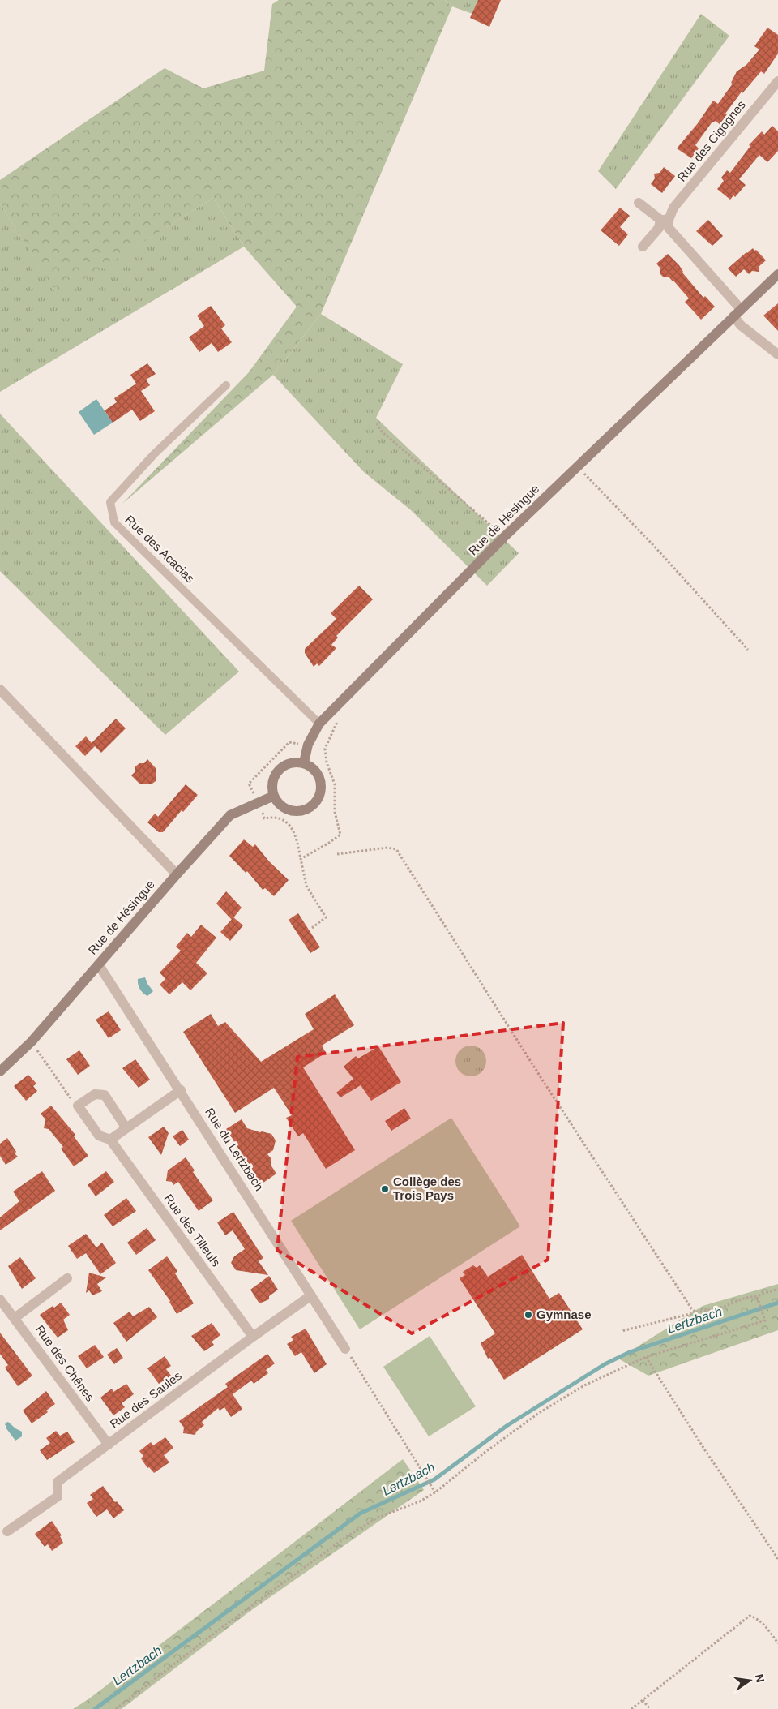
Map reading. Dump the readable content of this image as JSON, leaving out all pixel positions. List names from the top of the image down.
{
  "streets": {
    "main road": ["Rue de Hésingue"],
    "street": [
      "Rue des Cigognes",
      "Rue du Lertzbach",
      "Rue des Tilleuls",
      "Rue des Chênes",
      "Rue des Saules"
    ],
    "lane": ["Rue des Acacias"]
  },
  "crossings": [
    ["Rue de Hésingue", "Rue des Acacias"],
    ["Rue de Hésingue", "Rue du Lertzbach"],
    ["Rue du Lertzbach", "Rue des Saules"],
    ["Rue des Tilleuls", "Rue des Saules"],
    ["Rue des Chênes", "Rue des Saules"]
  ],
  "water": ["Lertzbach"],
  "places": ["Collège des Trois Pays", "Gymnase"],
  "north": "right"
}
